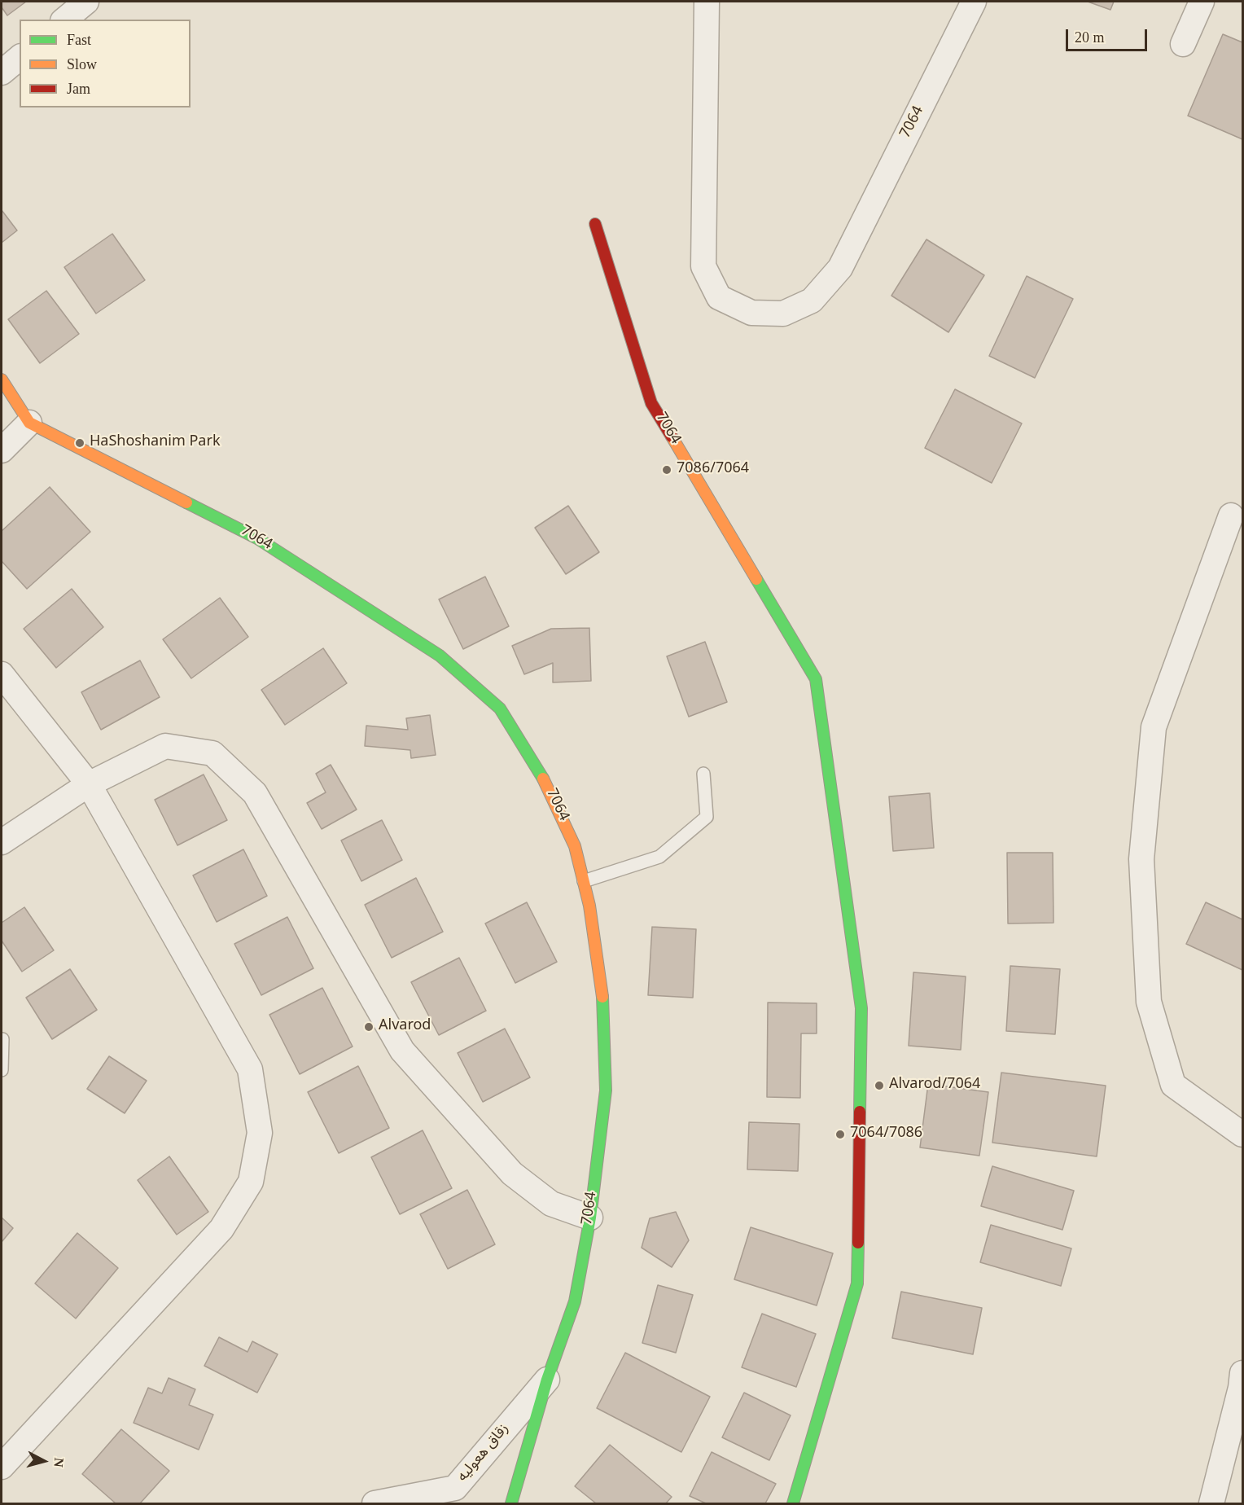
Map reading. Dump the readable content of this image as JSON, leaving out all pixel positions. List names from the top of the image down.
{
  "streets": {
    "street": ["7064", "زقاق هعوليه"]
  },
  "crossings": [
    ["7064", "زقاق هعوليه"]
  ],
  "places": [
    "HaShoshanim Park",
    "7086/7064",
    "Alvarod",
    "Alvarod/7064",
    "7064/7086"
  ],
  "legend": ["Fast", "Slow", "Jam"],
  "scale_bar": "20 m",
  "north": "right"
}
